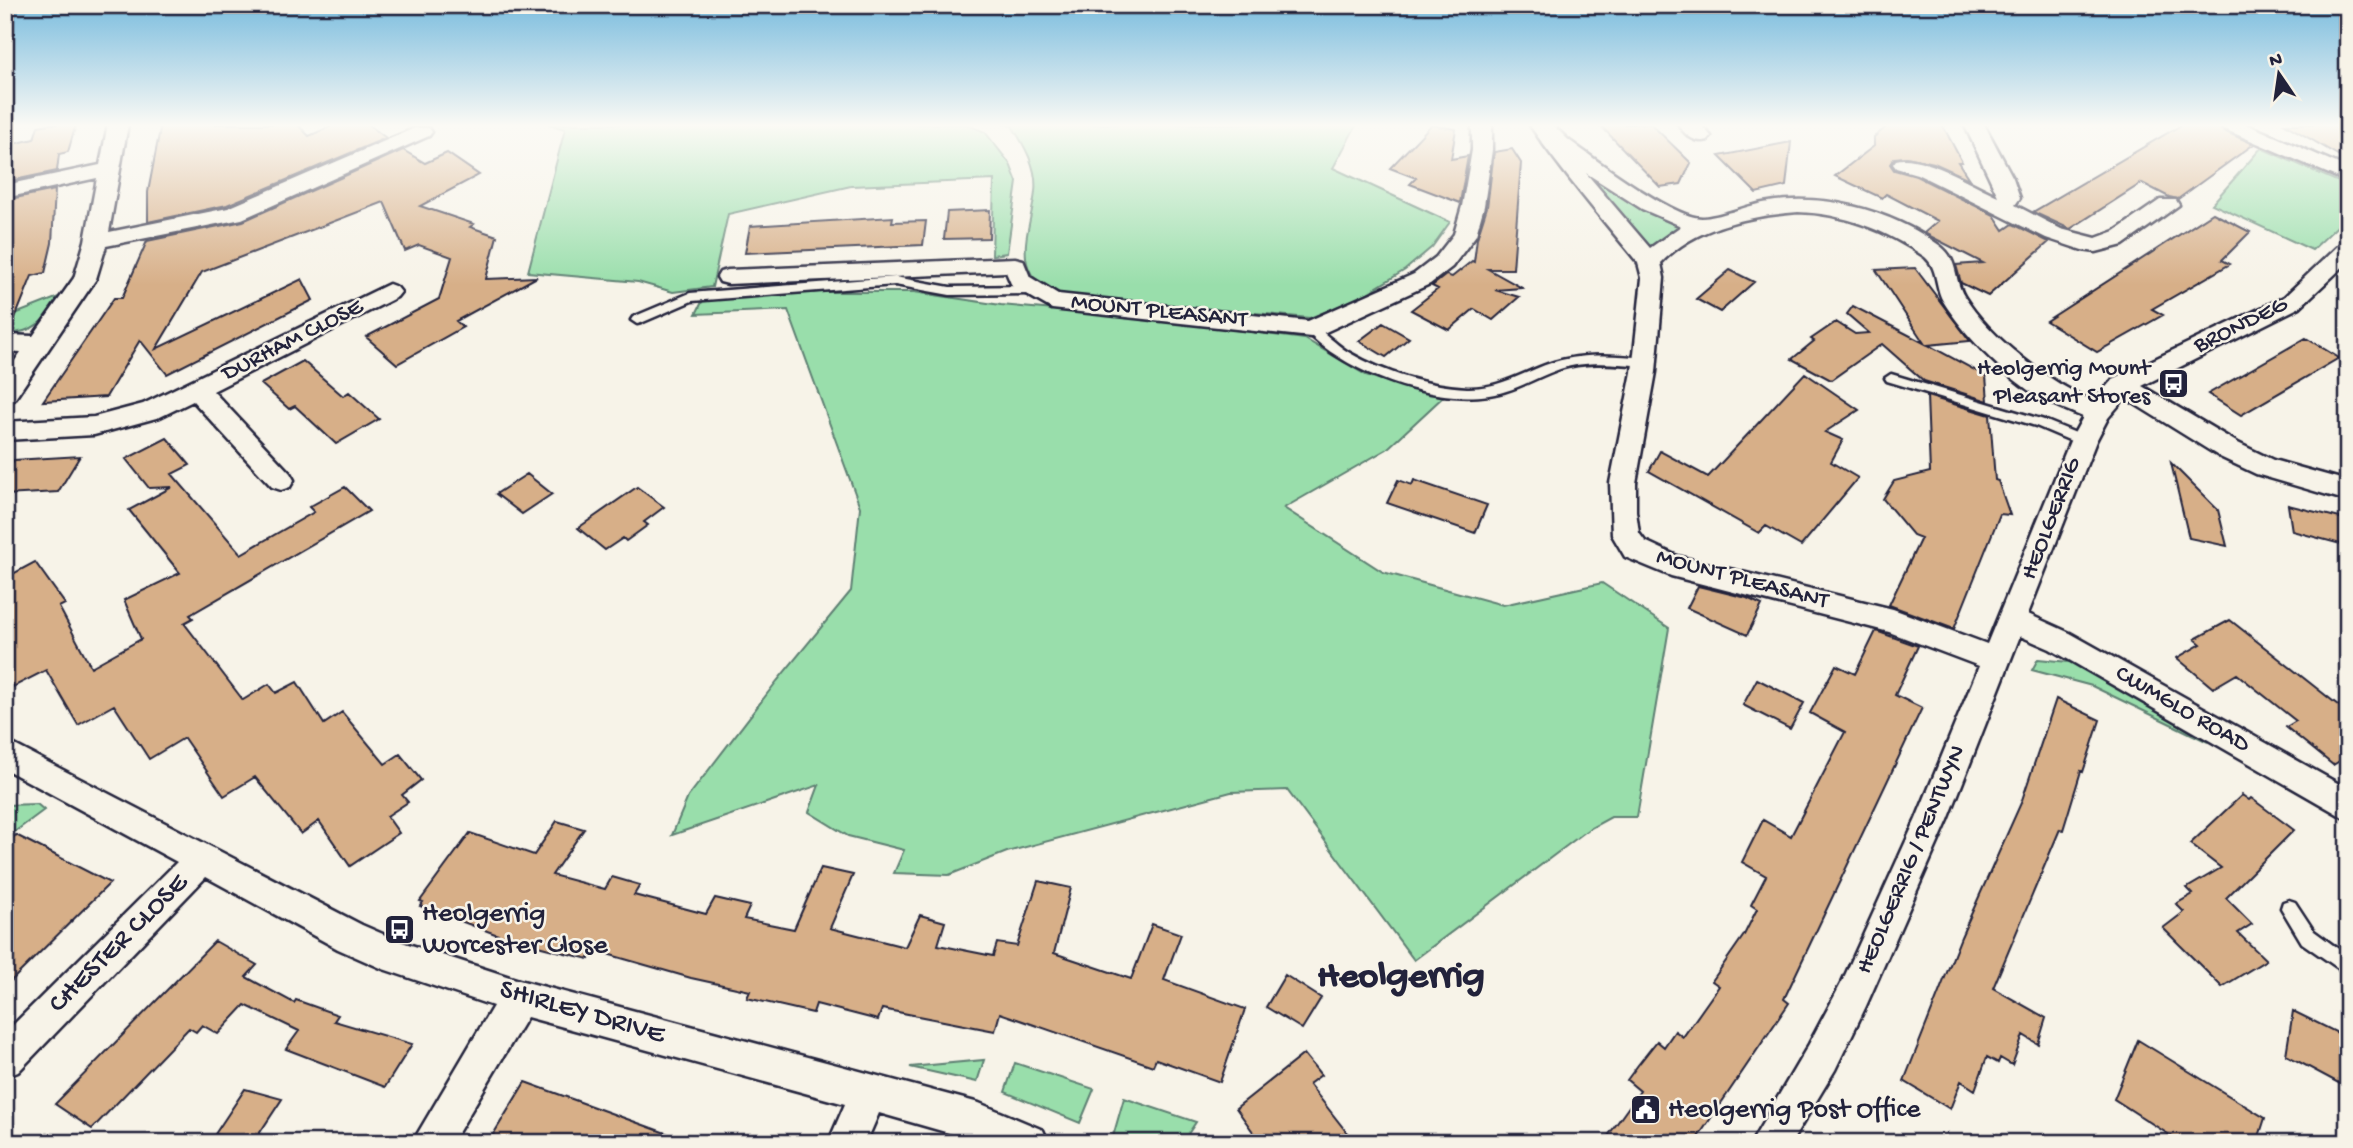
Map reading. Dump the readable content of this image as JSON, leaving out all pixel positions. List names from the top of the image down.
{
  "streets": {
    "street": [
      "MOUNT PLEASANT",
      "BRONDEG",
      "DURHAM CLOSE",
      "HEOLGERRIG",
      "CWMGLO ROAD",
      "HEOLGERRIG / PENTWYN",
      "CHESTER CLOSE",
      "SHIRLEY DRIVE"
    ]
  },
  "crossings": [
    ["MOUNT PLEASANT", "HEOLGERRIG"],
    ["MOUNT PLEASANT", "HEOLGERRIG / PENTWYN"],
    ["BRONDEG", "HEOLGERRIG"],
    ["HEOLGERRIG", "CWMGLO ROAD"],
    ["HEOLGERRIG", "HEOLGERRIG / PENTWYN"],
    ["CHESTER CLOSE", "SHIRLEY DRIVE"]
  ],
  "districts": ["Heolgerrig"],
  "places": {
    "bus stop": ["Heolgerrig Mount Pleasant Stores", "Heolgerrig Worcester Close"],
    "public building": ["Heolgerrig Post Office"]
  },
  "north": "top"
}
